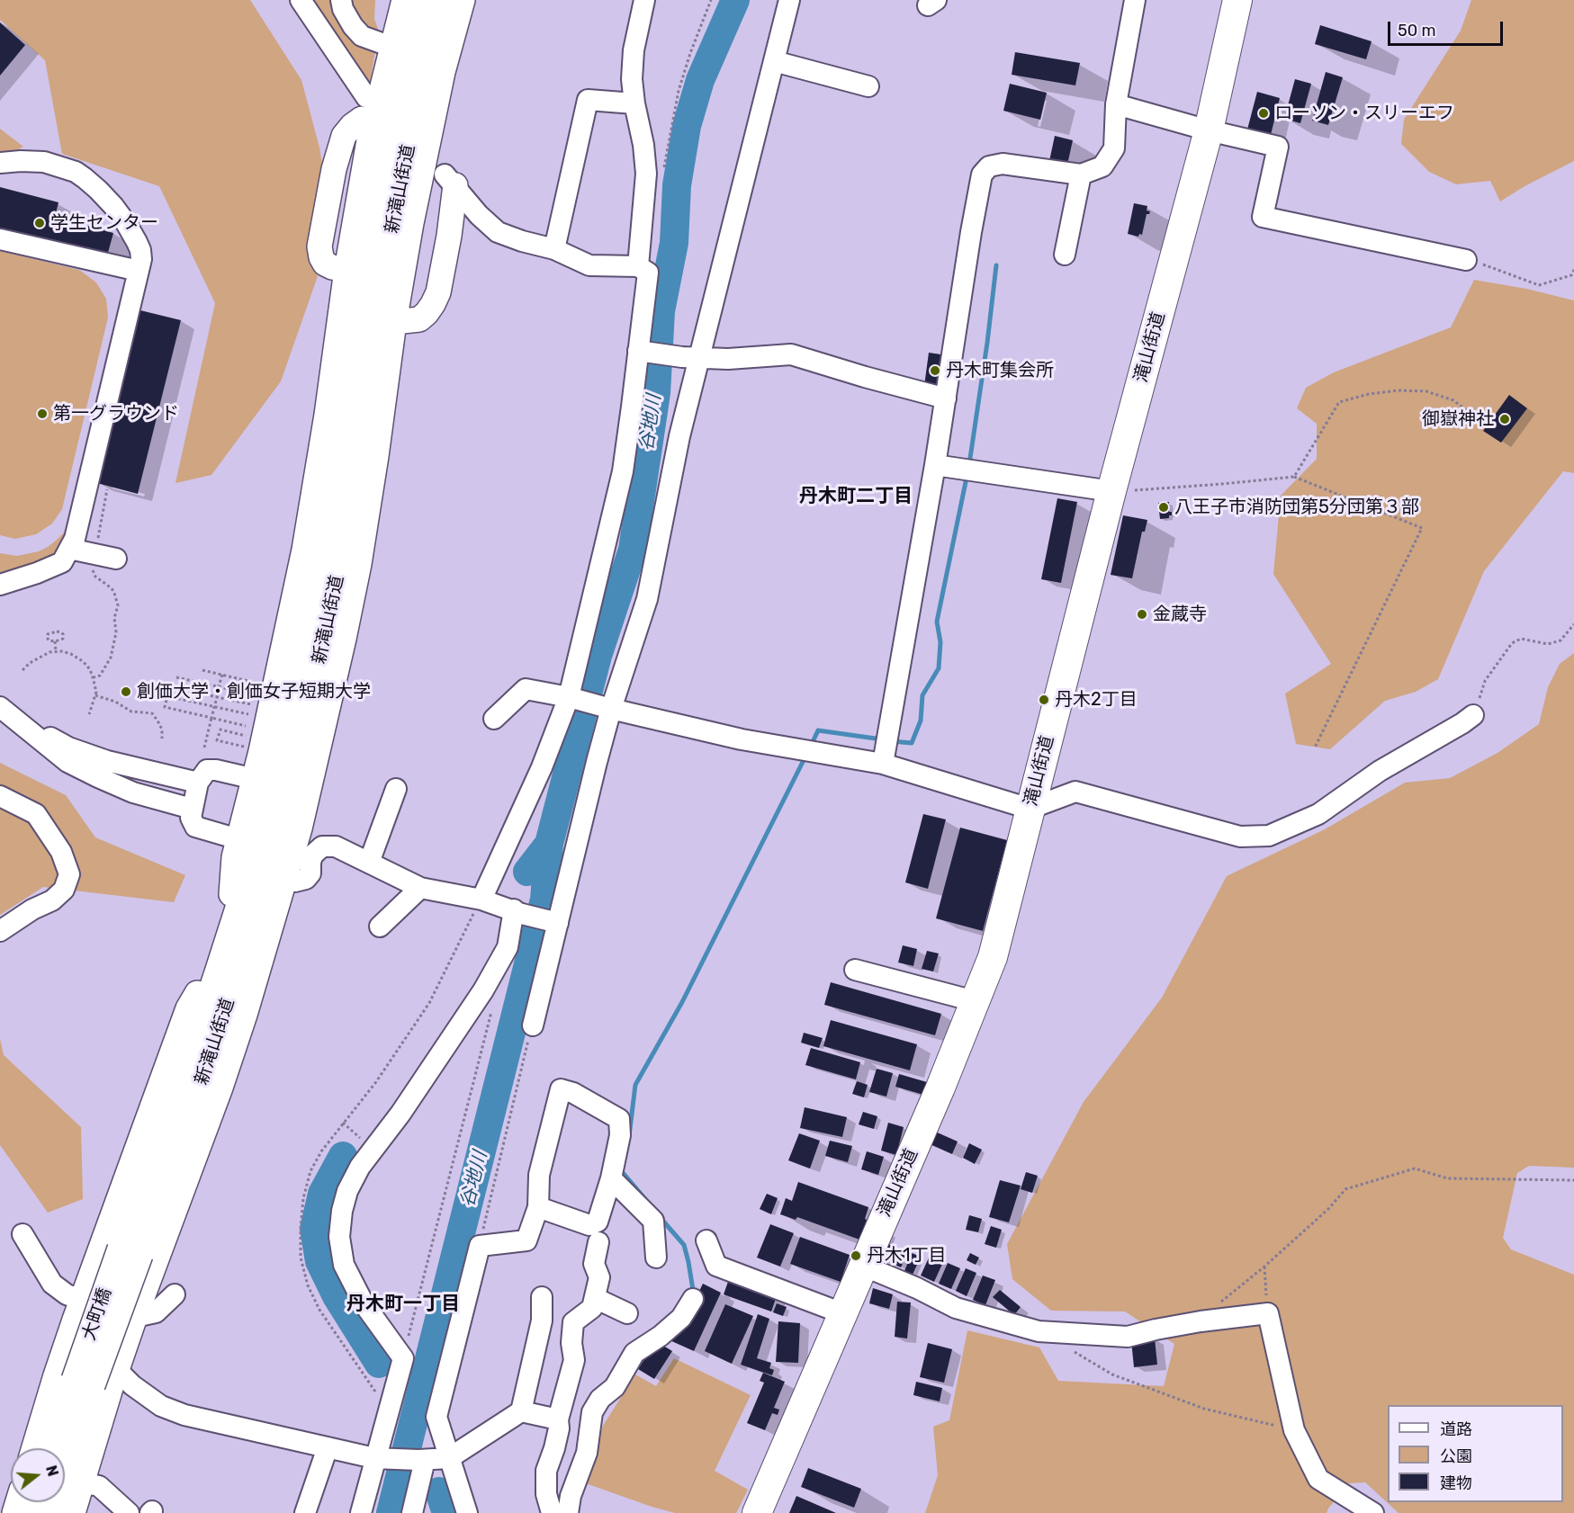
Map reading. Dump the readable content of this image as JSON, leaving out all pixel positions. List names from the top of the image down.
{
  "streets": {
    "highway": ["滝山街道"],
    "main road": ["新滝山街道", "大町橋"]
  },
  "crossings": [
    ["新滝山街道", "大町橋"]
  ],
  "districts": ["丹木町二丁目", "丹木町一丁目"],
  "water": ["谷地川"],
  "places": [
    "ローソン・スリーエフ",
    "学生センター",
    "丹木町集会所",
    "第一グラウンド",
    "御嶽神社",
    "八王子市消防団第5分団第３部",
    "金蔵寺",
    "創価大学・創価女子短期大学",
    "丹木2丁目",
    "丹木1丁目"
  ],
  "legend": ["道路", "公園", "建物"],
  "scale_bar": "50 m",
  "north": "right"
}
